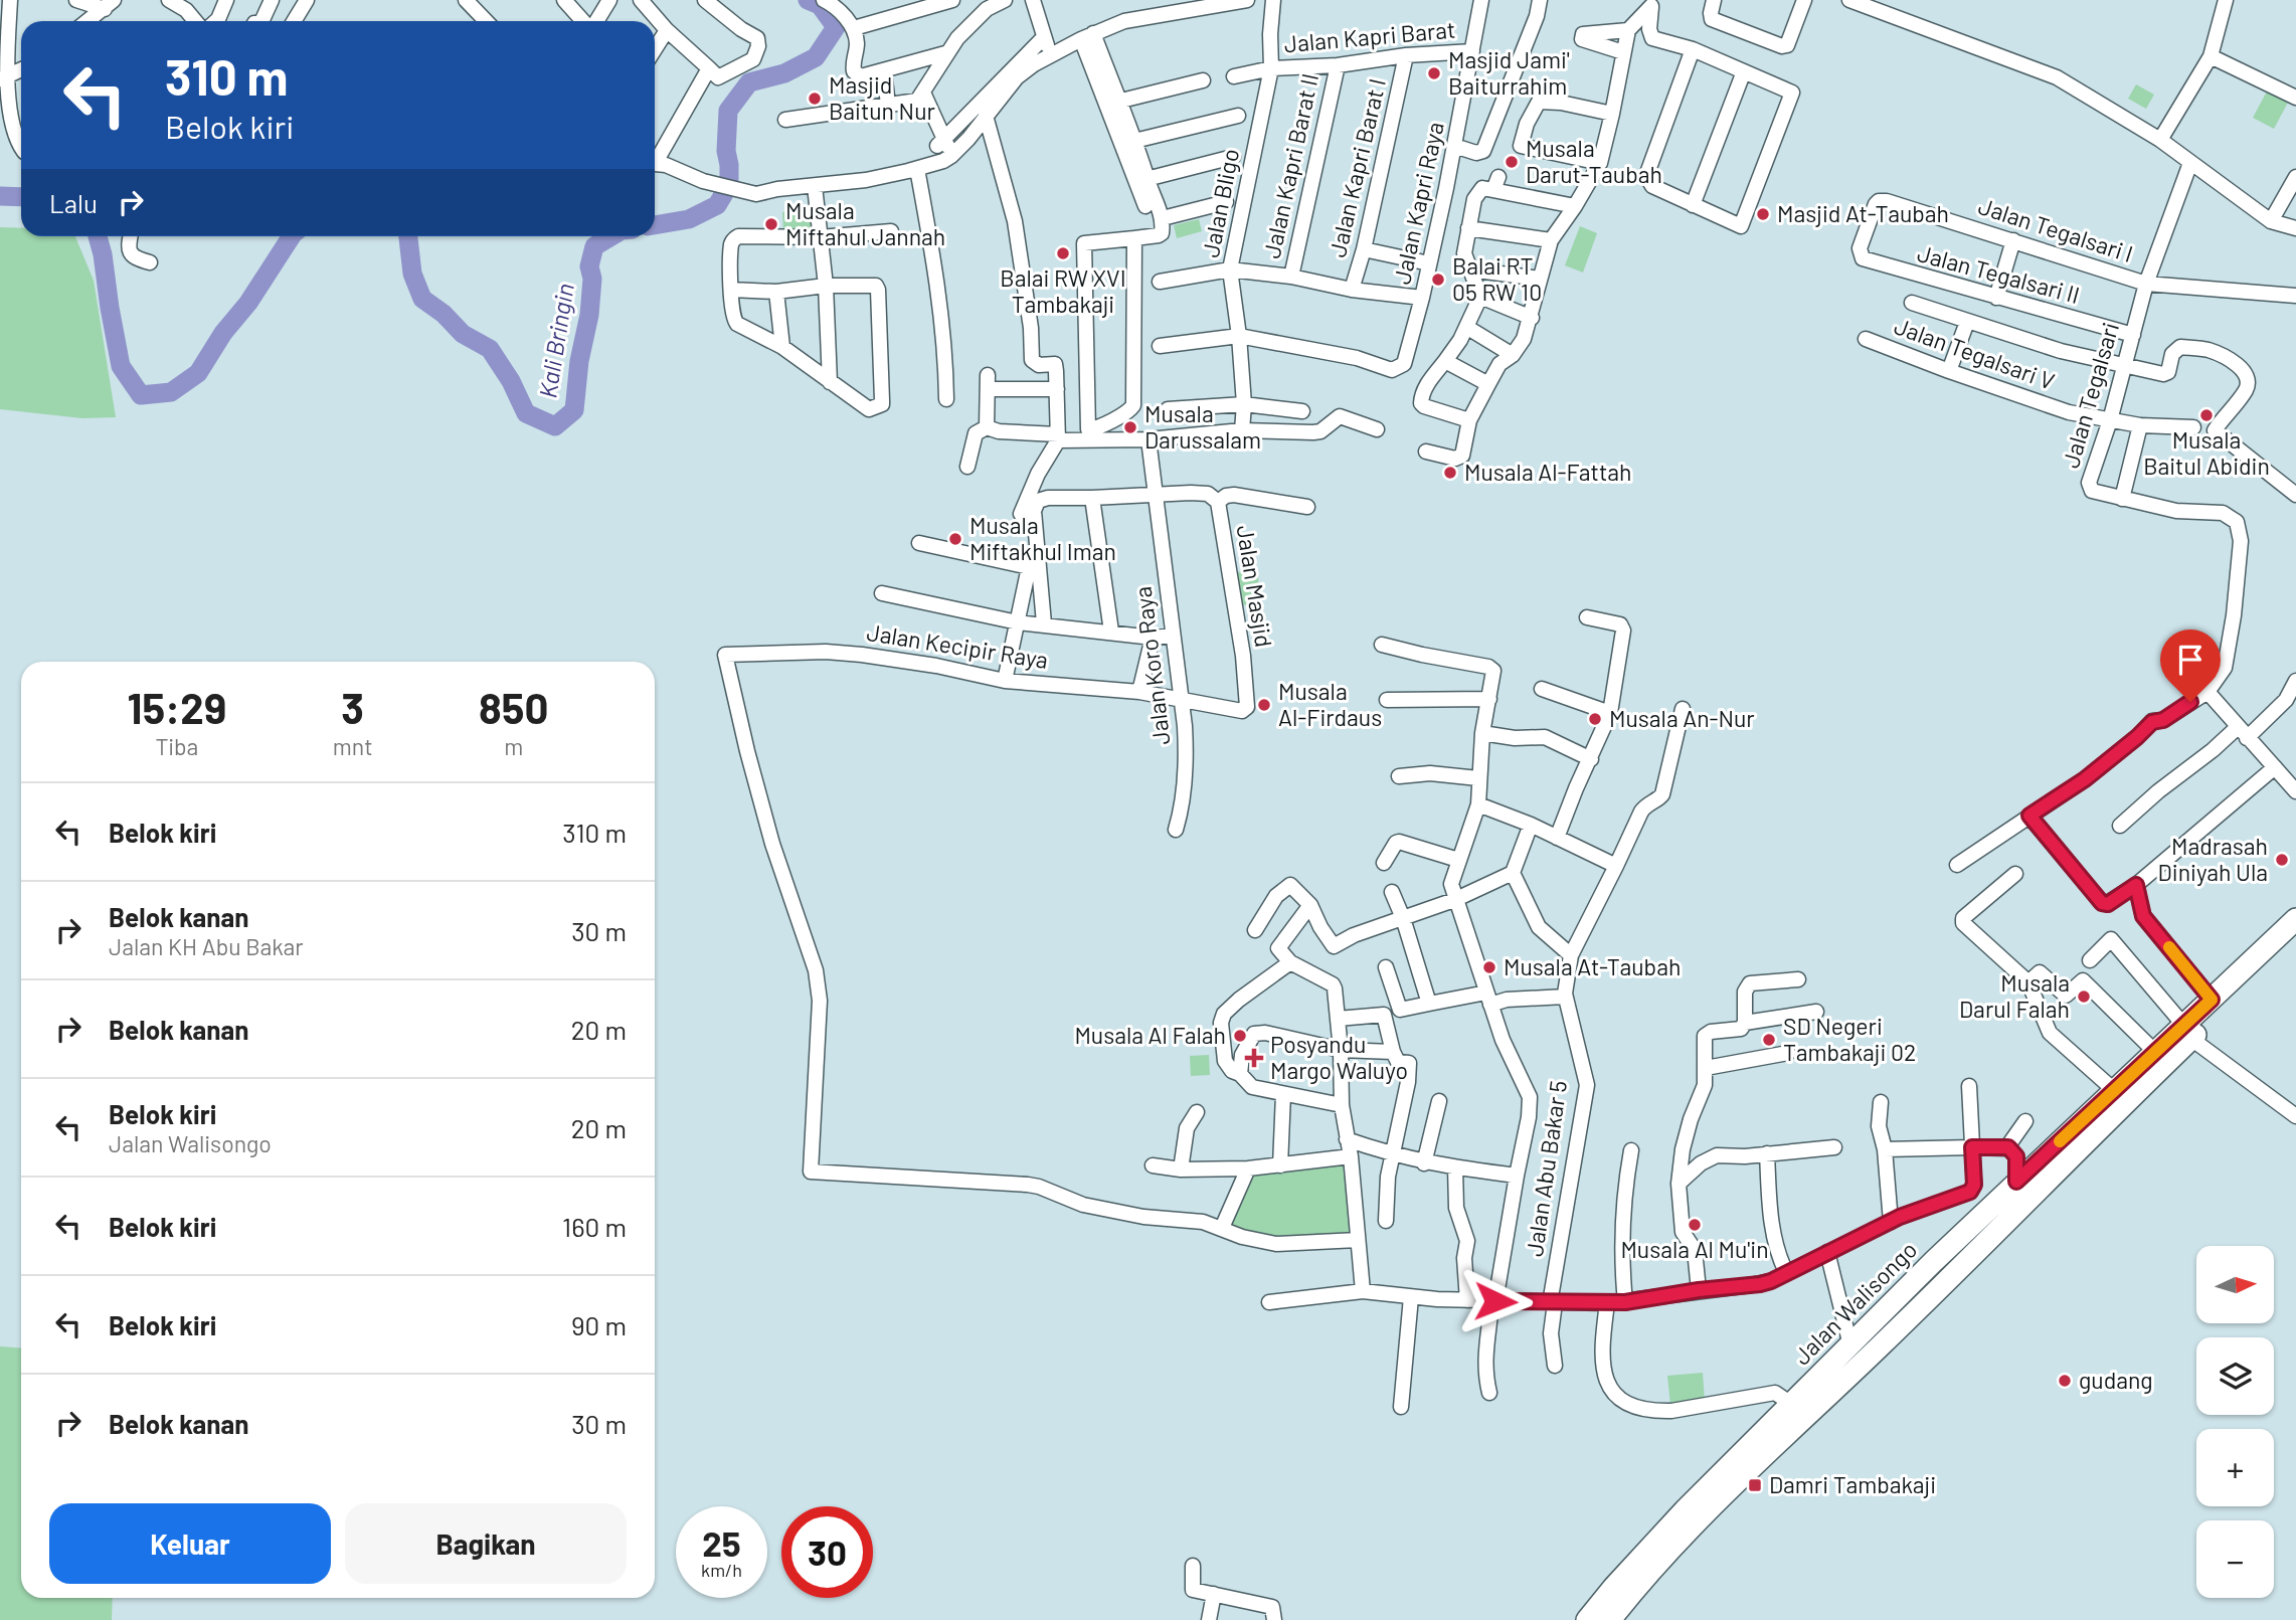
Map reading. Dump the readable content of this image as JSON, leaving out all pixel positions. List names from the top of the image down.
{
  "streets": {
    "highway": ["Jalan Walisongo"],
    "street": [
      "Jalan Kapri Barat",
      "Jalan Kapri Barat II",
      "Jalan Kapri Barat I",
      "Jalan Bligo",
      "Jalan Kapri Raya",
      "Jalan Tegalsari I",
      "Jalan Tegalsari II",
      "Jalan Tegalsari V",
      "Jalan Tegalsari",
      "Jalan Masjid",
      "Jalan Kecipir Raya",
      "Jalan Koro Raya",
      "Jalan Abu Bakar 5"
    ]
  },
  "crossings": [
    ["Jalan Kapri Barat", "Jalan Kapri Barat II"],
    ["Jalan Kapri Barat", "Jalan Kapri Barat I"],
    ["Jalan Kapri Barat", "Jalan Bligo"],
    ["Jalan Kapri Barat", "Jalan Kapri Raya"],
    ["Jalan Bligo", "Jalan Kapri Raya"],
    ["Jalan Tegalsari I", "Jalan Tegalsari II"],
    ["Jalan Tegalsari I", "Jalan Tegalsari"],
    ["Jalan Tegalsari II", "Jalan Tegalsari"],
    ["Jalan Tegalsari V", "Jalan Tegalsari"],
    ["Jalan Masjid", "Jalan Kecipir Raya"],
    ["Jalan Kecipir Raya", "Jalan Koro Raya"]
  ],
  "water": ["Kali Bringin"],
  "places": {
    "other": [
      "Masjid Jami' Baiturrahim",
      "Masjid Baitun Nur",
      "Musala Darut-Taubah",
      "Masjid At-Taubah",
      "Musala Miftahul Jannah",
      "Balai RW XVI Tambakaji",
      "Balai RT 05 RW 10",
      "Musala Baitul Abidin",
      "Musala Darussalam",
      "Musala Al-Fattah",
      "Musala Miftakhul Iman",
      "Musala Al-Firdaus",
      "Musala An-Nur",
      "Madrasah Diniyah Ula",
      "Musala At-Taubah",
      "Musala Darul Falah",
      "Musala Al Falah",
      "SD Negeri Tambakaji 02",
      "Musala Al Mu'in",
      "gudang"
    ],
    "health": ["Posyandu Margo Waluyo"],
    "transit": ["Damri Tambakaji"]
  },
  "north": "right",
  "page": {
    "turn": ["310 m", "Belok kiri"],
    "then": "Lalu",
    "eta": [
      "15:29",
      "Tiba",
      "3",
      "mnt",
      "850",
      "m"
    ],
    "list": [
      {
        "name": "Belok kiri",
        "value": "310 m"
      },
      {
        "name": "Belok kanan",
        "note": "Jalan KH Abu Bakar",
        "value": "30 m"
      },
      {
        "name": "Belok kanan",
        "value": "20 m"
      },
      {
        "name": "Belok kiri",
        "note": "Jalan Walisongo",
        "value": "20 m"
      },
      {
        "name": "Belok kiri",
        "value": "160 m"
      },
      {
        "name": "Belok kiri",
        "value": "90 m"
      },
      {
        "name": "Belok kanan",
        "value": "30 m"
      }
    ],
    "map_buttons": ["+", "−"],
    "buttons": ["Keluar", "Bagikan"],
    "speed": "25 km/h",
    "limit": "30"
  }
}
